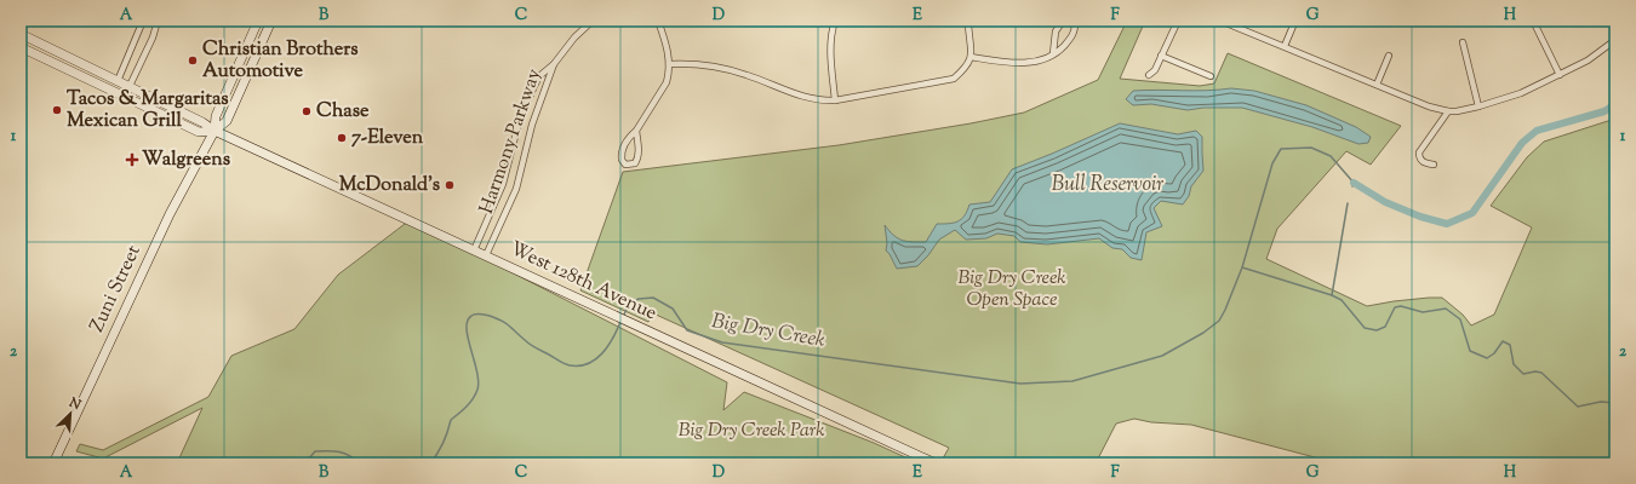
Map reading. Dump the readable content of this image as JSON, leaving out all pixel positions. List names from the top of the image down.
{
  "streets": {
    "main road": ["West 128th Avenue", "Zuni Street"],
    "street": ["Harmony Parkway"]
  },
  "crossings": [
    ["Harmony Parkway", "West 128th Avenue"],
    ["West 128th Avenue", "Zuni Street"]
  ],
  "water": ["Bull Reservoir", "Big Dry Creek"],
  "parks": ["Big Dry Creek Open Space", "Big Dry Creek Park"],
  "places": {
    "other": [
      "Christian Brothers Automotive",
      "Tacos & Margaritas Mexican Grill",
      "Chase",
      "7-Eleven",
      "McDonald's"
    ],
    "health": ["Walgreens"]
  },
  "north": "top right",
  "grid": {
    "columns": [
      "A",
      "B",
      "C",
      "D",
      "E",
      "F",
      "G",
      "H"
    ],
    "rows": ["1", "2"]
  }
}
